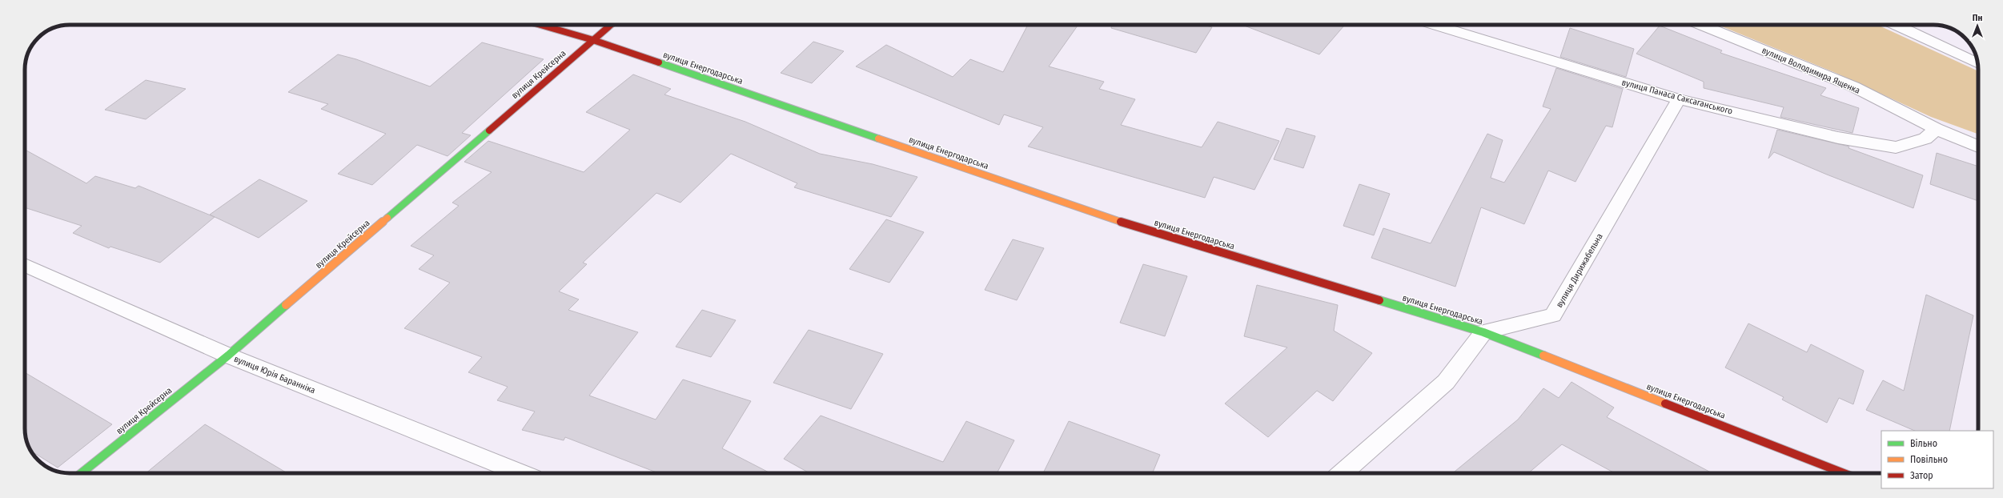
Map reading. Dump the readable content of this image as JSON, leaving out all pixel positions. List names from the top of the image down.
{
  "streets": {
    "street": [
      "вулиця Енергодарська",
      "вулиця Володимира Ященка",
      "вулиця Крейсерна",
      "вулиця Панаса Саксаганського",
      "вулиця Дирижабельна",
      "вулиця Юрія Баранніка"
    ]
  },
  "crossings": [
    ["вулиця Енергодарська", "вулиця Крейсерна"],
    ["вулиця Енергодарська", "вулиця Дирижабельна"],
    ["вулиця Володимира Ященка", "вулиця Панаса Саксаганського"],
    ["вулиця Крейсерна", "вулиця Юрія Баранніка"],
    ["вулиця Панаса Саксаганського", "вулиця Дирижабельна"]
  ],
  "legend": ["Вільно", "Повільно", "Затор"],
  "north": "top"
}
